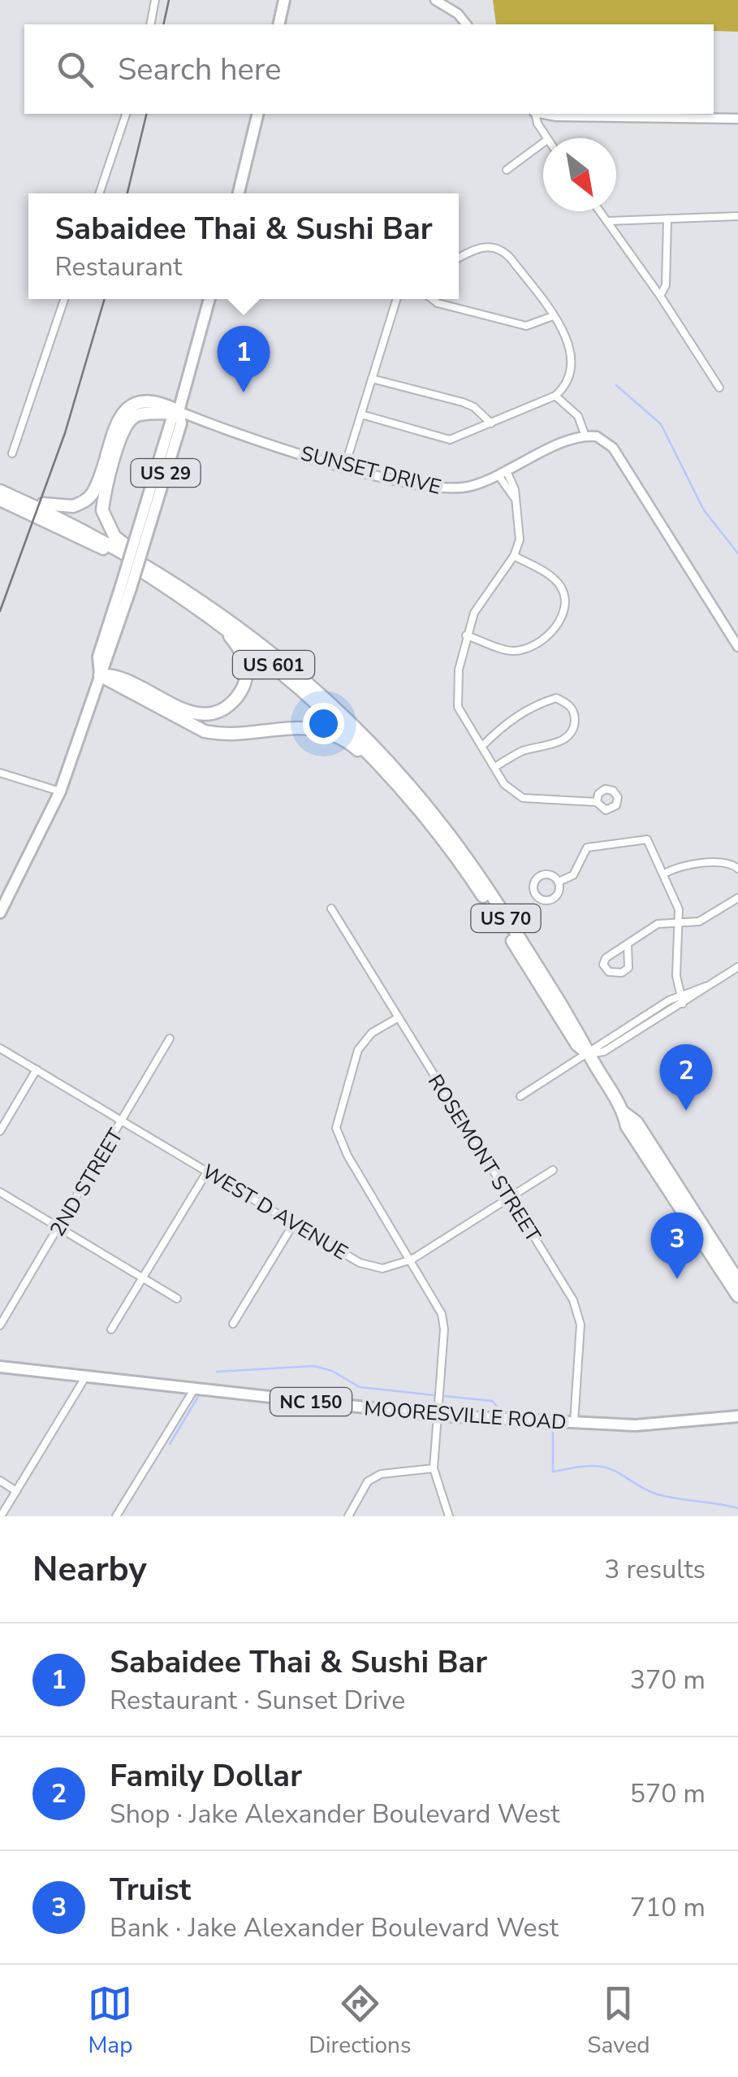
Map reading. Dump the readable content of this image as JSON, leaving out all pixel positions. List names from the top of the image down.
{
  "streets": {
    "highway": ["US 601", "US 70"],
    "main road": ["US 29", "NC 150", "MOORESVILLE ROAD"],
    "street": [
      "SUNSET DRIVE",
      "ROSEMONT STREET",
      "2ND STREET",
      "WEST D AVENUE"
    ]
  },
  "crossings": [
    ["SUNSET DRIVE", "US 29"],
    ["SUNSET DRIVE", "US 70"],
    ["US 29", "US 70"],
    ["US 601", "US 70"],
    ["ROSEMONT STREET", "WEST D AVENUE"],
    ["ROSEMONT STREET", "MOORESVILLE ROAD"],
    ["2ND STREET", "WEST D AVENUE"]
  ],
  "north": "bottom right",
  "page": {
    "search": "Search here",
    "popup": ["Sabaidee Thai & Sushi Bar", "Restaurant"],
    "pins": ["1", "2", "3"],
    "heading": ["Nearby", "3 results"],
    "list": [
      {
        "mark": "1",
        "name": "Sabaidee Thai & Sushi Bar",
        "note": "Restaurant · Sunset Drive",
        "value": "370 m"
      },
      {
        "mark": "2",
        "name": "Family Dollar",
        "note": "Shop · Jake Alexander Boulevard West",
        "value": "570 m"
      },
      {
        "mark": "3",
        "name": "Truist",
        "note": "Bank · Jake Alexander Boulevard West",
        "value": "710 m"
      }
    ],
    "nav": ["Map", "Directions", "Saved"]
  }
}
